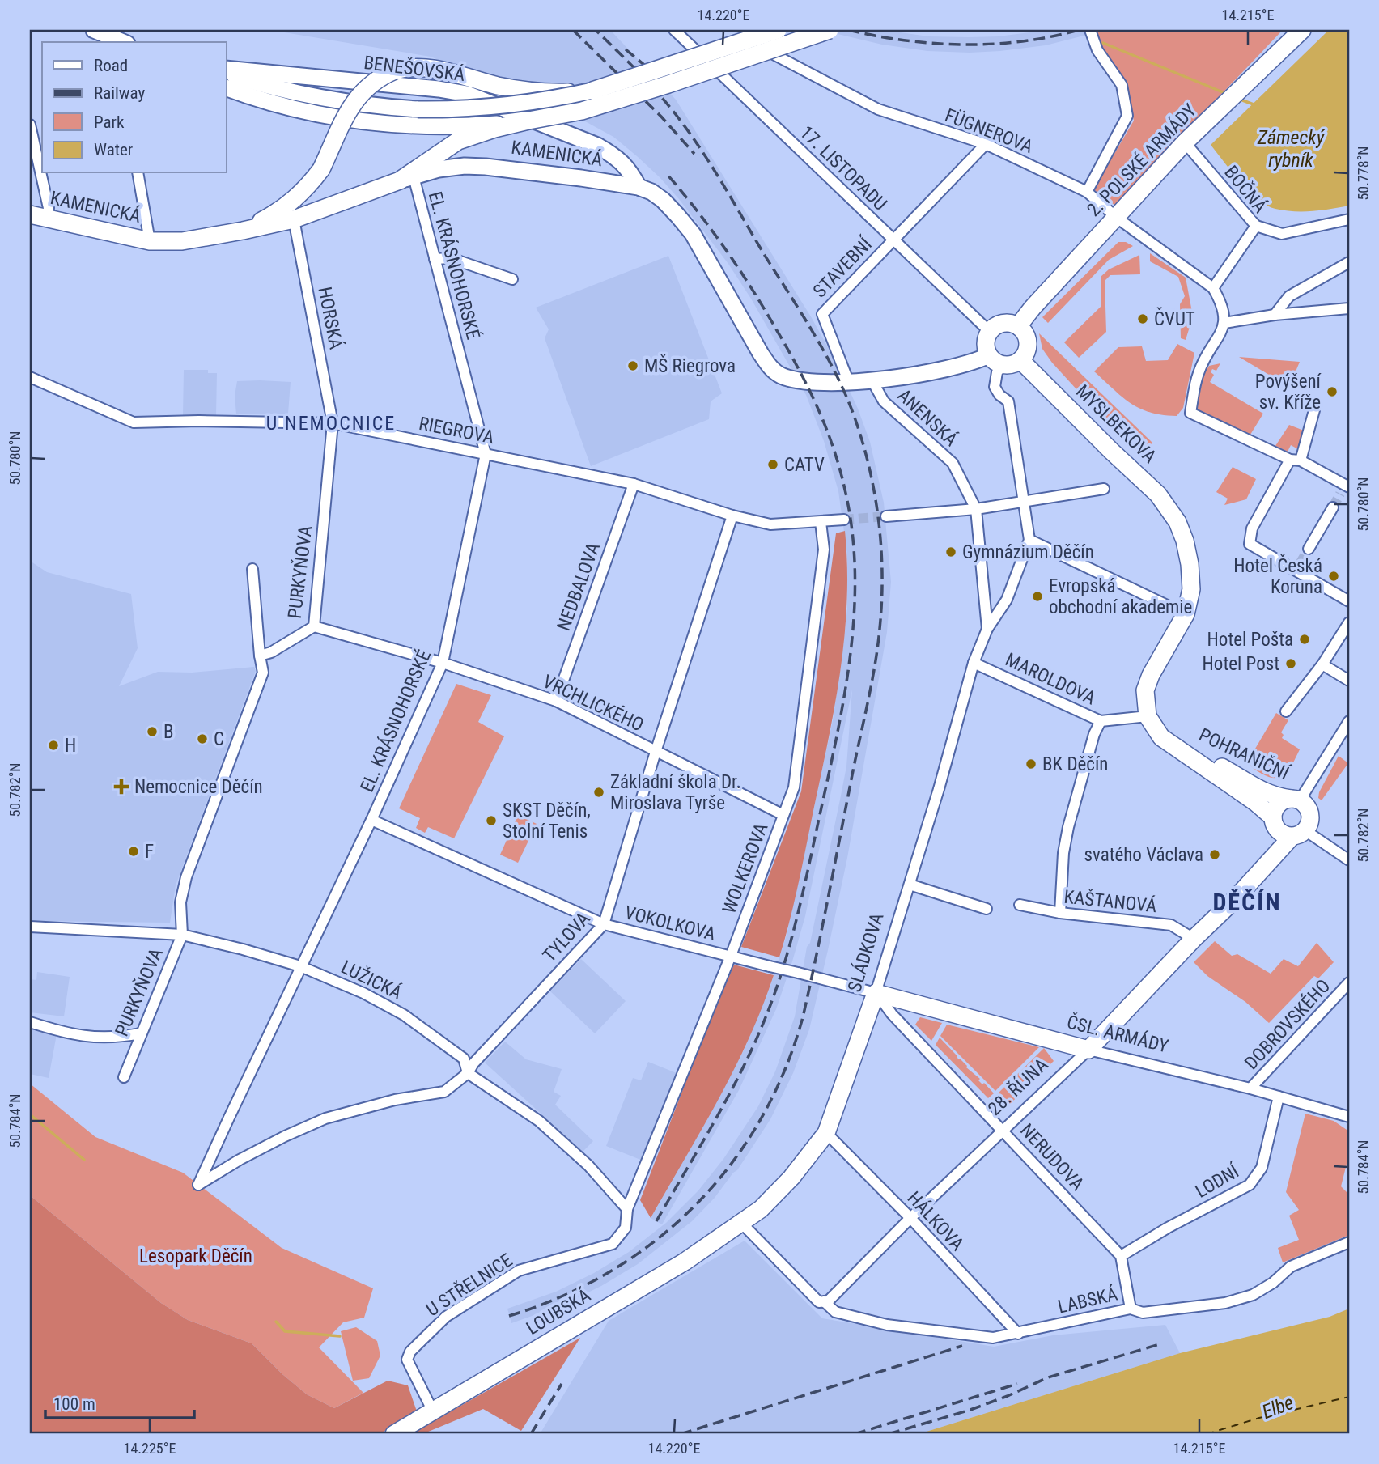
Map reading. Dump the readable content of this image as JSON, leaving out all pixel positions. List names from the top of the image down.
{
  "streets": {
    "main road": [
      "KAMENICKÁ",
      "2. POLSKÉ ARMÁDY",
      "MYSLBEKOVA",
      "POHRANIČNÍ",
      "SLÁDKOVA",
      "ČSL. ARMÁDY",
      "28. ŘÍJNA",
      "LOUBSKÁ"
    ],
    "street": [
      "BENEŠOVSKÁ",
      "FÜGNEROVA",
      "17. LISTOPADU",
      "BOČNÁ",
      "EL. KRÁSNOHORSKÉ",
      "STAVEBNÍ",
      "HORSKÁ",
      "ANENSKÁ",
      "RIEGROVA",
      "PURKYŇOVA",
      "NEDBALOVA",
      "MAROLDOVA",
      "VRCHLICKÉHO",
      "WOLKEROVA",
      "KAŠTANOVÁ",
      "VOKOLKOVA",
      "TYLOVA",
      "LUŽICKÁ",
      "DOBROVSKÉHO",
      "NERUDOVA",
      "LODNÍ",
      "HÁLKOVA",
      "U STŘELNICE",
      "LABSKÁ"
    ]
  },
  "crossings": [
    ["BENEŠOVSKÁ", "KAMENICKÁ"],
    ["FÜGNEROVA", "2. POLSKÉ ARMÁDY"],
    ["FÜGNEROVA", "BOČNÁ"],
    ["FÜGNEROVA", "STAVEBNÍ"],
    ["KAMENICKÁ", "2. POLSKÉ ARMÁDY"],
    ["KAMENICKÁ", "17. LISTOPADU"],
    ["KAMENICKÁ", "EL. KRÁSNOHORSKÉ"],
    ["KAMENICKÁ", "STAVEBNÍ"],
    ["KAMENICKÁ", "HORSKÁ"],
    ["KAMENICKÁ", "ANENSKÁ"],
    ["KAMENICKÁ", "MYSLBEKOVA"],
    ["2. POLSKÉ ARMÁDY", "17. LISTOPADU"],
    ["2. POLSKÉ ARMÁDY", "BOČNÁ"],
    ["2. POLSKÉ ARMÁDY", "MYSLBEKOVA"],
    ["17. LISTOPADU", "STAVEBNÍ"],
    ["17. LISTOPADU", "MYSLBEKOVA"],
    ["EL. KRÁSNOHORSKÉ", "RIEGROVA"],
    ["EL. KRÁSNOHORSKÉ", "VRCHLICKÉHO"],
    ["EL. KRÁSNOHORSKÉ", "VOKOLKOVA"],
    ["EL. KRÁSNOHORSKÉ", "TYLOVA"],
    ["EL. KRÁSNOHORSKÉ", "LUŽICKÁ"],
    ["HORSKÁ", "RIEGROVA"],
    ["HORSKÁ", "PURKYŇOVA"],
    ["RIEGROVA", "PURKYŇOVA"],
    ["RIEGROVA", "NEDBALOVA"],
    ["RIEGROVA", "WOLKEROVA"],
    ["RIEGROVA", "TYLOVA"],
    ["PURKYŇOVA", "VRCHLICKÉHO"],
    ["PURKYŇOVA", "LUŽICKÁ"],
    ["NEDBALOVA", "VRCHLICKÉHO"],
    ["MAROLDOVA", "POHRANIČNÍ"],
    ["MAROLDOVA", "SLÁDKOVA"],
    ["VRCHLICKÉHO", "WOLKEROVA"],
    ["VRCHLICKÉHO", "TYLOVA"],
    ["POHRANIČNÍ", "28. ŘÍJNA"],
    ["WOLKEROVA", "VOKOLKOVA"],
    ["WOLKEROVA", "LUŽICKÁ"],
    ["WOLKEROVA", "U STŘELNICE"],
    ["KAŠTANOVÁ", "28. ŘÍJNA"],
    ["VOKOLKOVA", "TYLOVA"],
    ["VOKOLKOVA", "SLÁDKOVA"],
    ["VOKOLKOVA", "ČSL. ARMÁDY"],
    ["VOKOLKOVA", "NERUDOVA"],
    ["TYLOVA", "LUŽICKÁ"],
    ["SLÁDKOVA", "ČSL. ARMÁDY"],
    ["SLÁDKOVA", "NERUDOVA"],
    ["SLÁDKOVA", "HÁLKOVA"],
    ["SLÁDKOVA", "LABSKÁ"],
    ["SLÁDKOVA", "LOUBSKÁ"],
    ["LUŽICKÁ", "U STŘELNICE"],
    ["DOBROVSKÉHO", "ČSL. ARMÁDY"],
    ["ČSL. ARMÁDY", "28. ŘÍJNA"],
    ["ČSL. ARMÁDY", "NERUDOVA"],
    ["ČSL. ARMÁDY", "LODNÍ"],
    ["28. ŘÍJNA", "NERUDOVA"],
    ["28. ŘÍJNA", "HÁLKOVA"],
    ["28. ŘÍJNA", "LABSKÁ"],
    ["NERUDOVA", "LODNÍ"],
    ["HÁLKOVA", "LABSKÁ"],
    ["U STŘELNICE", "LOUBSKÁ"],
    ["LABSKÁ", "LOUBSKÁ"]
  ],
  "districts": ["U NEMOCNICE", "DĚČÍN"],
  "water": ["Zámecký rybník", "Elbe"],
  "parks": ["Lesopark Děčín"],
  "places": {
    "other": [
      "ČVUT",
      "MŠ Riegrova",
      "Povýšení sv. Kříže",
      "CATV",
      "Gymnázium Děčín",
      "Hotel Česká Koruna",
      "Evropská obchodní akademie",
      "Hotel Pošta",
      "Hotel Post",
      "B",
      "C",
      "H",
      "BK Děčín",
      "Základní škola Dr. Miroslava Tyrše",
      "SKST Děčín, Stolní Tenis",
      "F",
      "svatého Václava"
    ],
    "health": ["Nemocnice Děčín"]
  },
  "legend": [
    "Road",
    "Railway",
    "Park",
    "Water"
  ],
  "scale_bar": "100 m",
  "coordinates": [
    "14.220°E",
    "14.215°E",
    "50.778°N",
    "50.780°N",
    "50.782°N",
    "50.784°N",
    "14.225°E"
  ]
}
